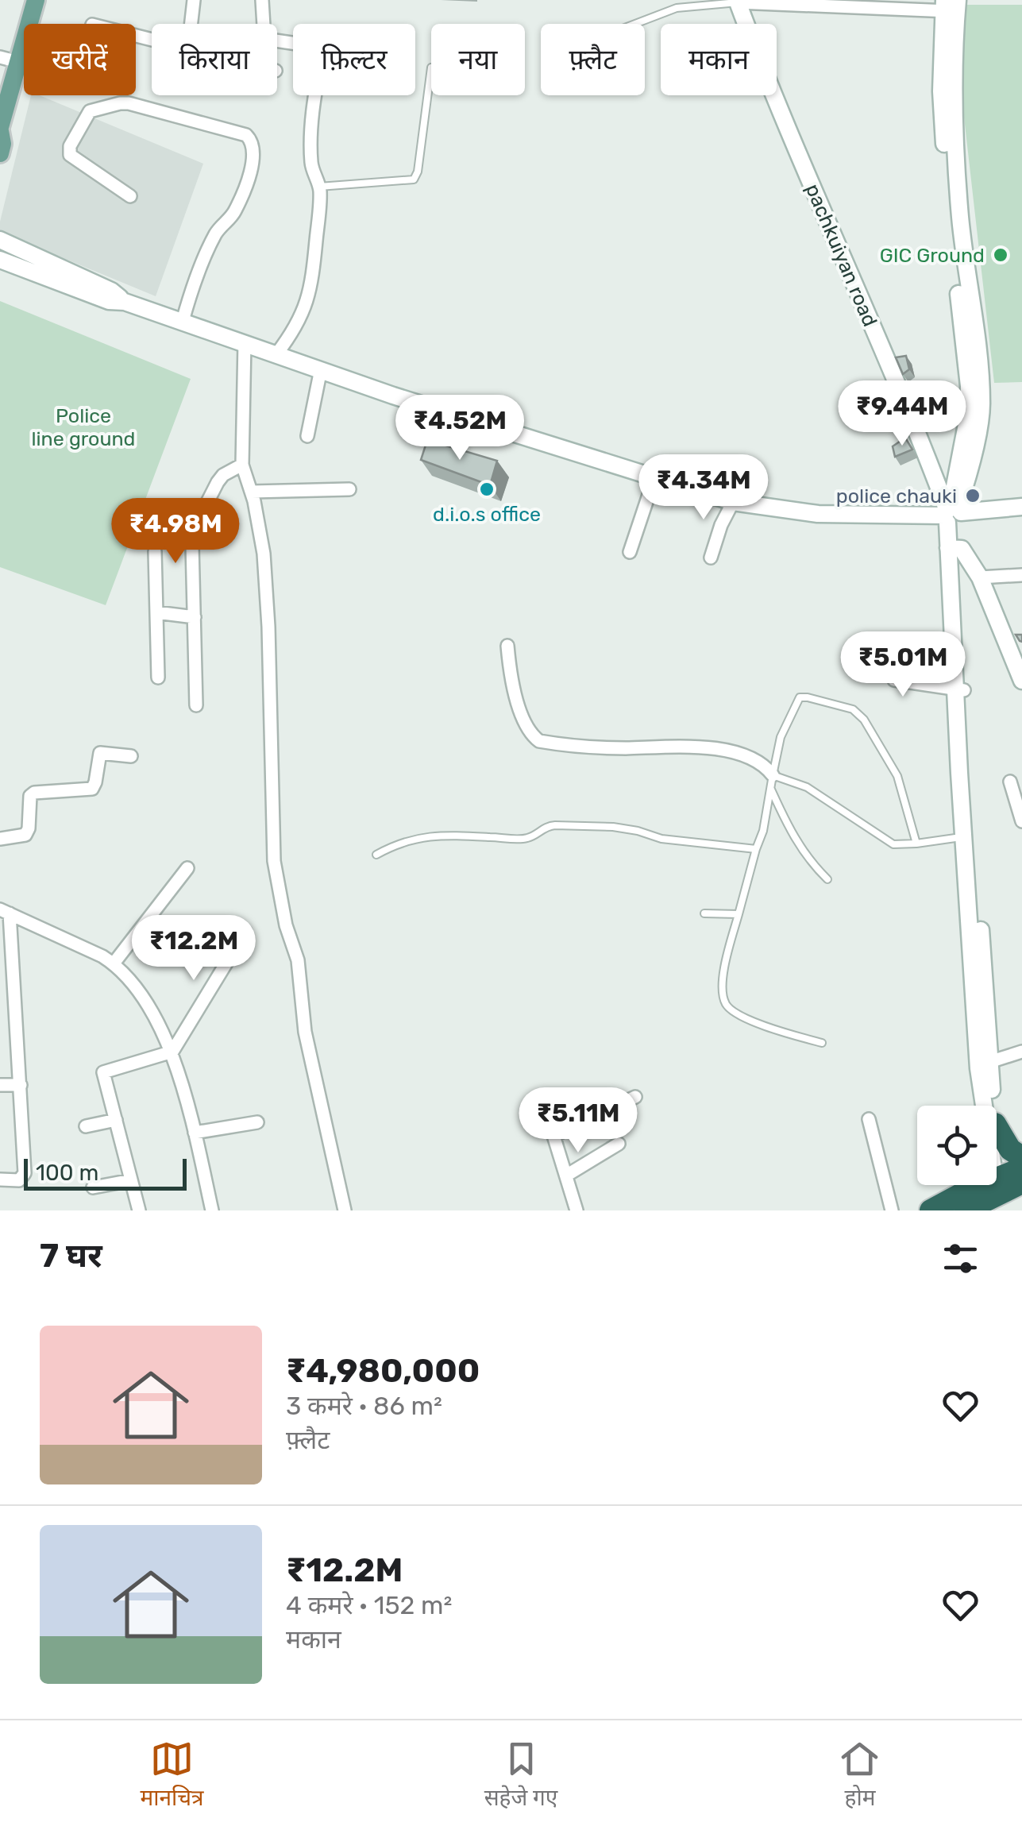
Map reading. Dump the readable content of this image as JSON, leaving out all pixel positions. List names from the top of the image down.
{
  "streets": {
    "main road": ["pachkuiyan road"]
  },
  "parks": ["Police line ground"],
  "places": ["GIC Ground", "d.i.o.s office", "police chauki"],
  "scale_bar": "100 m",
  "page": {
    "chip": [
      "खरीदें",
      "किराया",
      "फ़िल्टर",
      "नया",
      "फ़्लैट",
      "मकान"
    ],
    "price": [
      "₹9.44M",
      "₹4.52M",
      "₹4.34M",
      "₹4.98M",
      "₹5.01M",
      "₹12.2M",
      "₹5.11M"
    ],
    "scale": "100 m",
    "heading": "7 घर",
    "list": [
      {
        "name": "₹4,980,000",
        "note": "3 कमरे · 86 m² · फ़्लैट"
      },
      {
        "name": "₹12.2M",
        "note": "4 कमरे · 152 m² · मकान"
      }
    ],
    "tabs": ["मानचित्र", "सहेजे गए", "होम"]
  }
}
